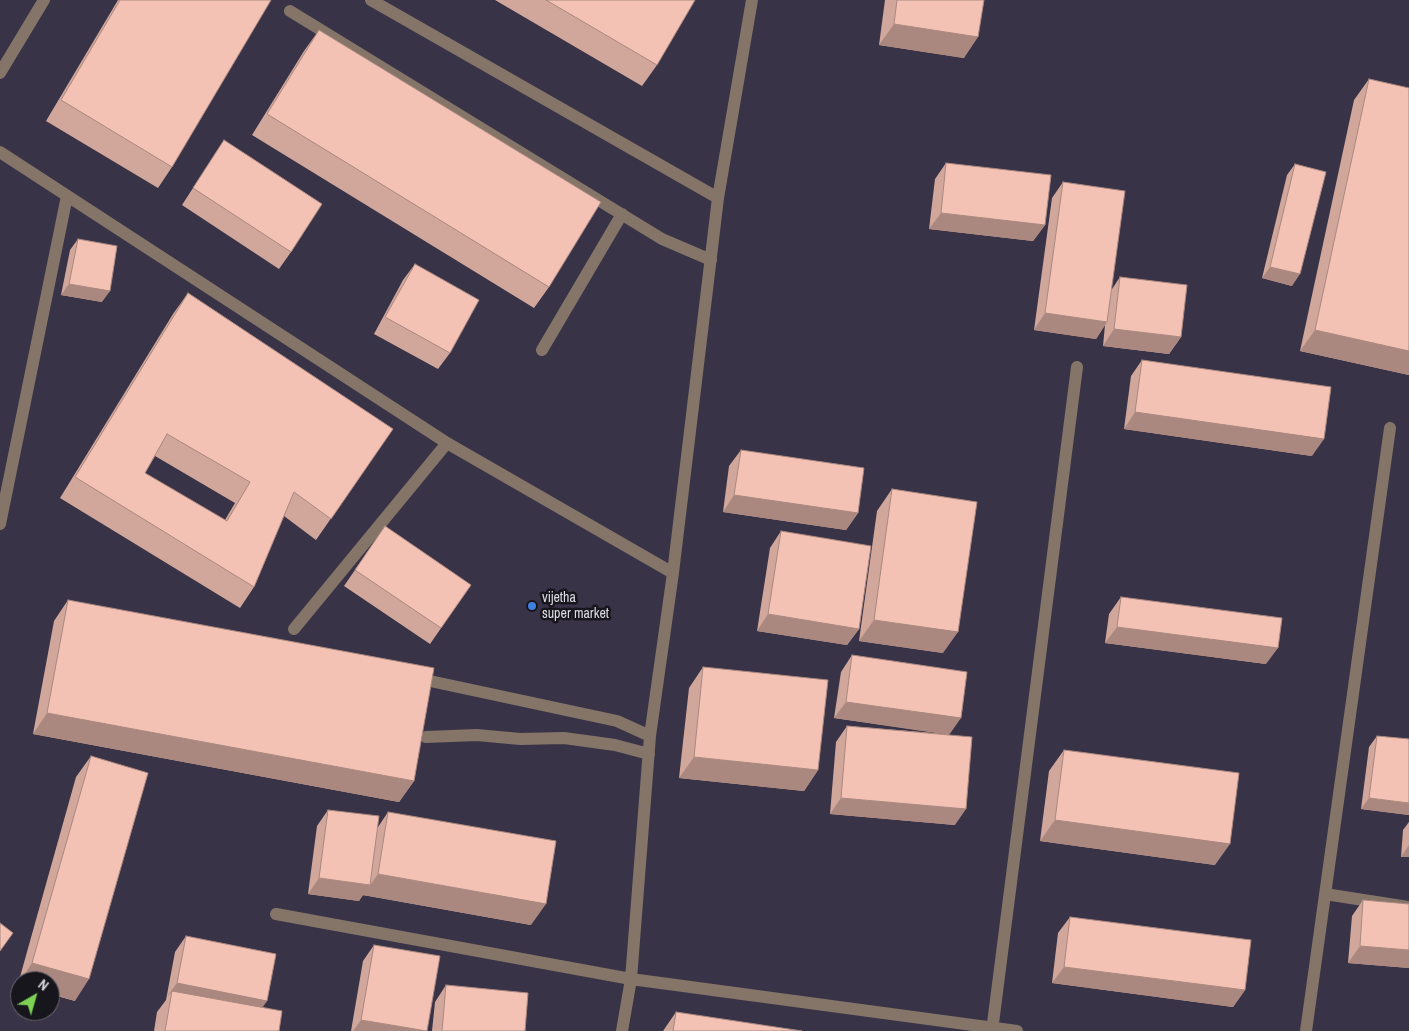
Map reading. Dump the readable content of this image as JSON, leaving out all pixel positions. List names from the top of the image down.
{
  "places": ["vijetha super market"],
  "north": "top right"
}
